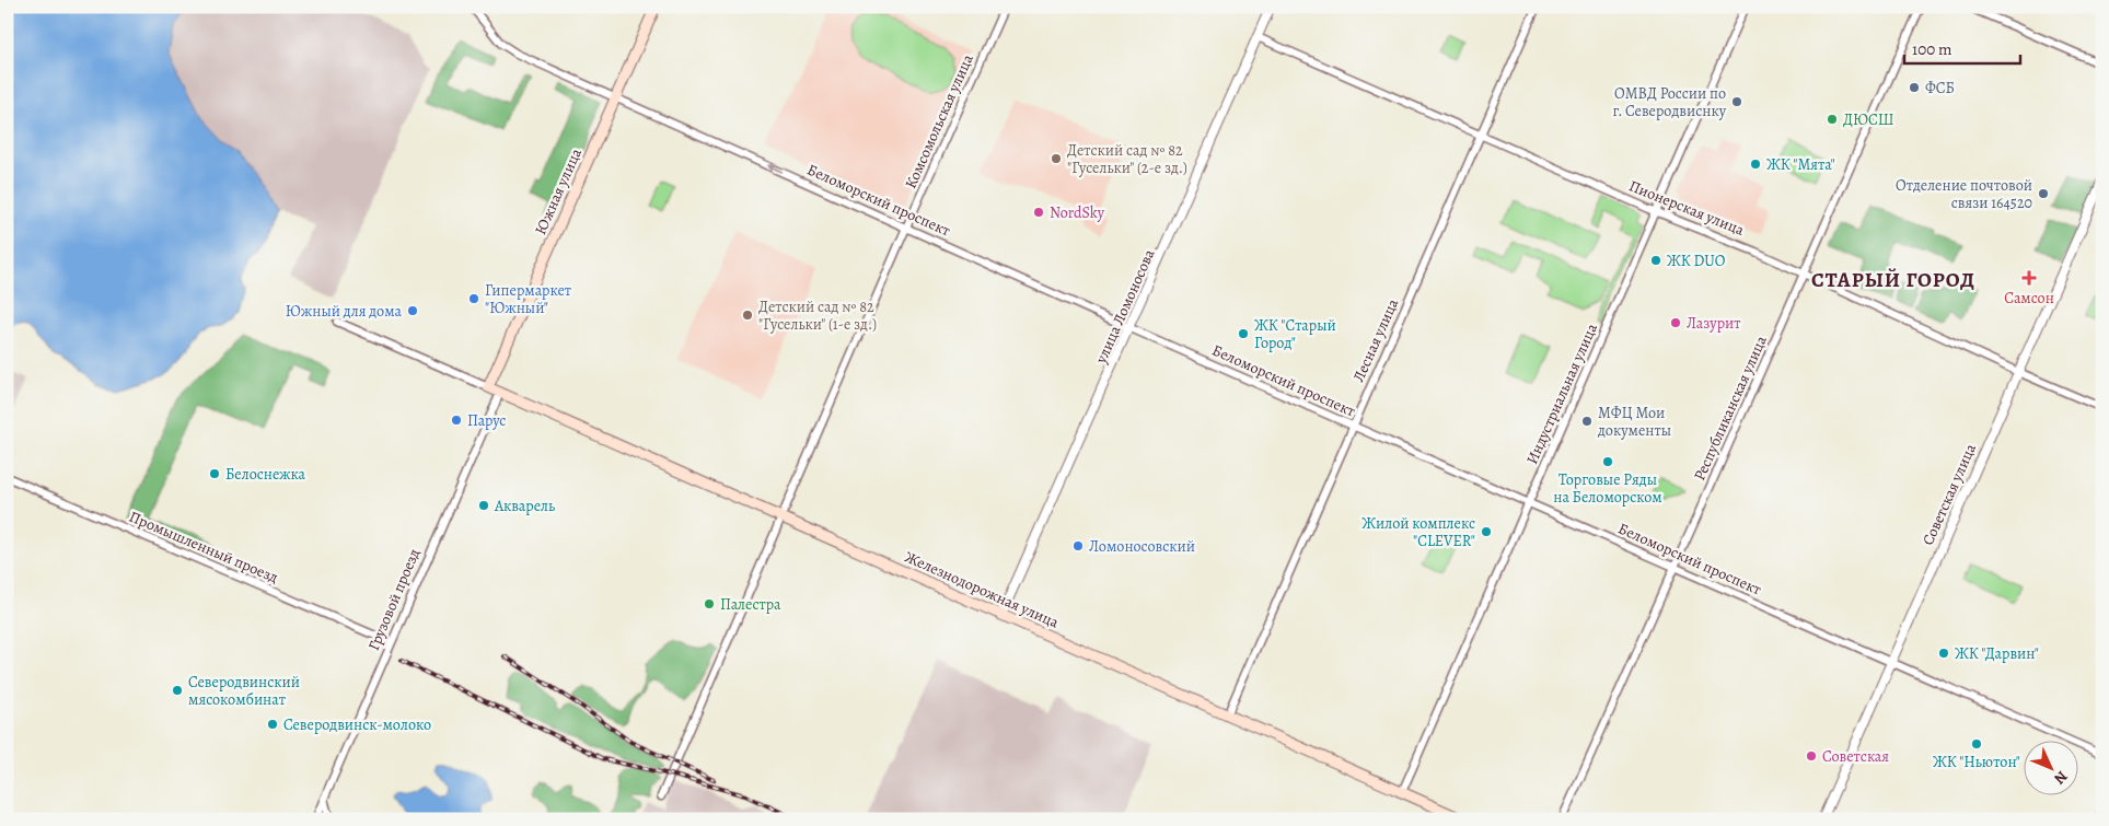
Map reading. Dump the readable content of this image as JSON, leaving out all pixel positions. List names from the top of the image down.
{
  "streets": {
    "main road": ["Южная улица", "Железнодорожная улица"],
    "street": [
      "Комсомольская улица",
      "Беломорский проспект",
      "Пионерская улица",
      "улица Ломоносова",
      "Лесная улица",
      "Индустриальная улица",
      "Республиканская улица",
      "Советская улица",
      "Промышленный проезд",
      "Грузовой проезд"
    ]
  },
  "crossings": [
    ["Комсомольская улица", "Беломорский проспект"],
    ["Комсомольская улица", "Железнодорожная улица"],
    ["Южная улица", "Беломорский проспект"],
    ["Южная улица", "Железнодорожная улица"],
    ["Беломорский проспект", "улица Ломоносова"],
    ["Беломорский проспект", "Лесная улица"],
    ["Беломорский проспект", "Индустриальная улица"],
    ["Беломорский проспект", "Республиканская улица"],
    ["Беломорский проспект", "Советская улица"],
    ["Пионерская улица", "улица Ломоносова"],
    ["Пионерская улица", "Лесная улица"],
    ["Пионерская улица", "Индустриальная улица"],
    ["Пионерская улица", "Республиканская улица"],
    ["Пионерская улица", "Советская улица"],
    ["улица Ломоносова", "Железнодорожная улица"],
    ["Лесная улица", "Железнодорожная улица"],
    ["Индустриальная улица", "Железнодорожная улица"],
    ["Промышленный проезд", "Грузовой проезд"],
    ["Железнодорожная улица", "Грузовой проезд"]
  ],
  "districts": ["СТАРЫЙ ГОРОД"],
  "places": {
    "other": [
      "ФСБ",
      "ОМВД России по г. Северодвиснку",
      "ДЮСШ",
      "Детский сад № 82 \"Гусельки\" (2-е зд.)",
      "ЖК \"Мята\"",
      "Отделение почтовой связи 164520",
      "NordSky",
      "ЖК DUO",
      "Гипермаркет \"Южный\"",
      "Южный для дома",
      "Детский сад № 82 \"Гусельки\" (1-е зд.)",
      "Лазурит",
      "ЖК \"Старый Город\"",
      "Парус",
      "МФЦ Мои документы",
      "Торговые Ряды на Беломорском",
      "Белоснежка",
      "Акварель",
      "Жилой комплекс \"СLEVER\"",
      "Ломоносовский",
      "Палестра",
      "ЖК \"Дарвин\"",
      "Северодвинский мясокомбинат",
      "Северодвинск-молоко",
      "ЖК \"Ньютон\"",
      "Советская"
    ],
    "health": ["Самсон"]
  },
  "scale_bar": "100 m",
  "north": "bottom right"
}
